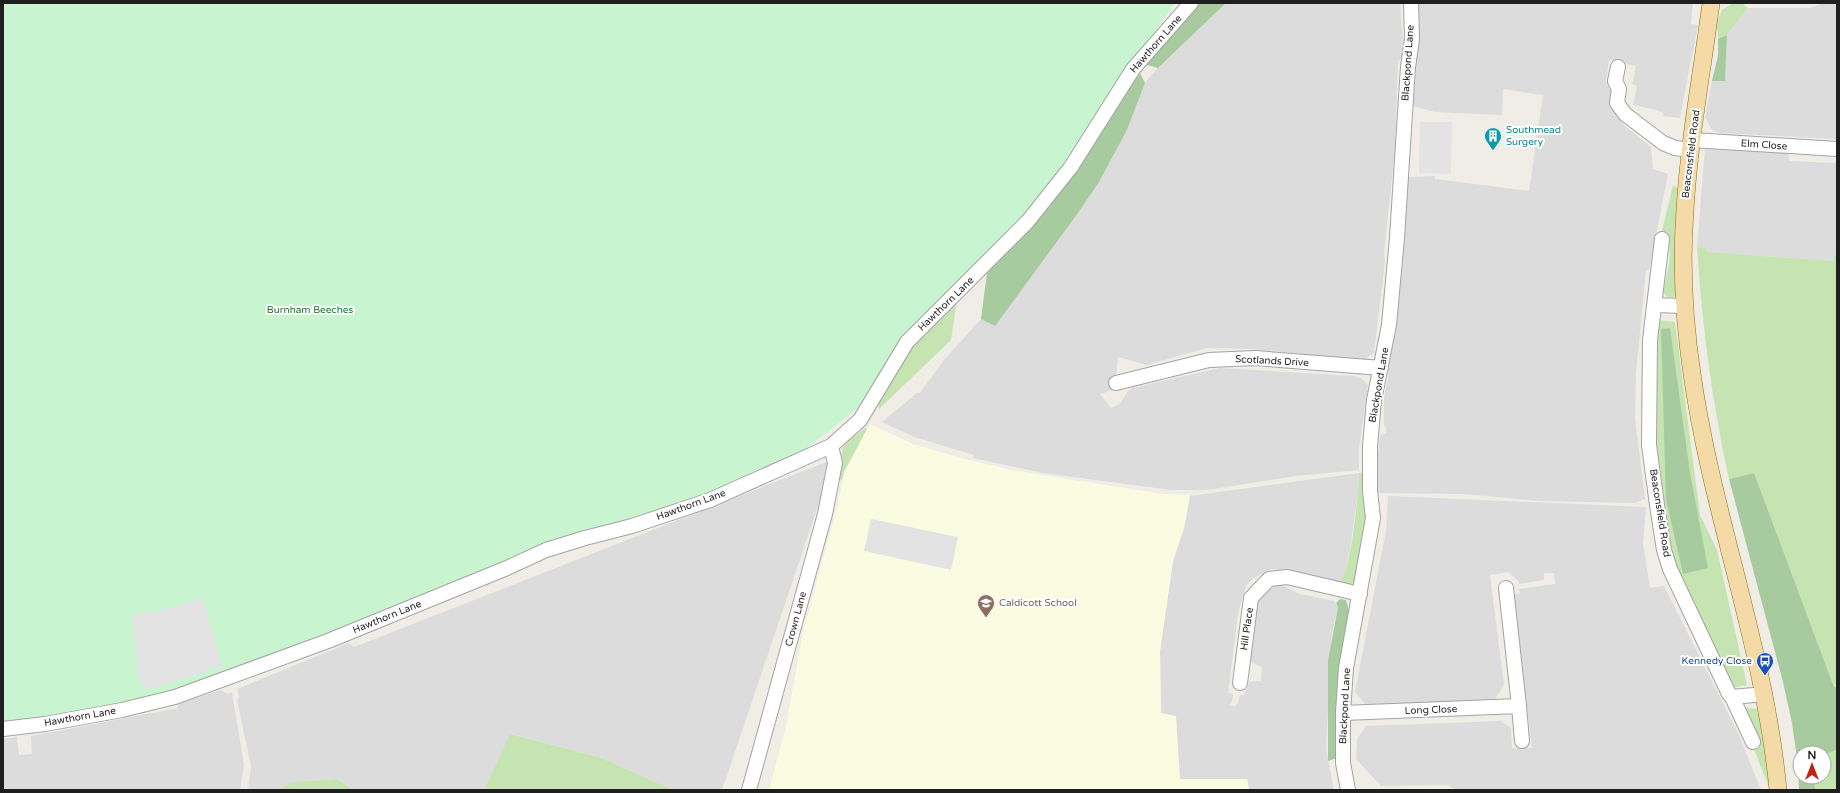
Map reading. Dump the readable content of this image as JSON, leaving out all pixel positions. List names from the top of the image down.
{
  "streets": {
    "main road": ["Beaconsfield Road"],
    "street": [
      "Hawthorn Lane",
      "Blackpond Lane",
      "Elm Close",
      "Scotlands Drive",
      "Crown Lane",
      "Hill Place",
      "Long Close"
    ]
  },
  "crossings": [
    ["Hawthorn Lane", "Crown Lane"],
    ["Blackpond Lane", "Scotlands Drive"],
    ["Blackpond Lane", "Hill Place"],
    ["Blackpond Lane", "Long Close"],
    ["Elm Close", "Beaconsfield Road"]
  ],
  "parks": ["Burnham Beeches"],
  "places": {
    "building": ["Southmead Surgery"],
    "school or university": ["Caldicott School"],
    "bus stop": ["Kennedy Close"]
  },
  "north": "top"
}
